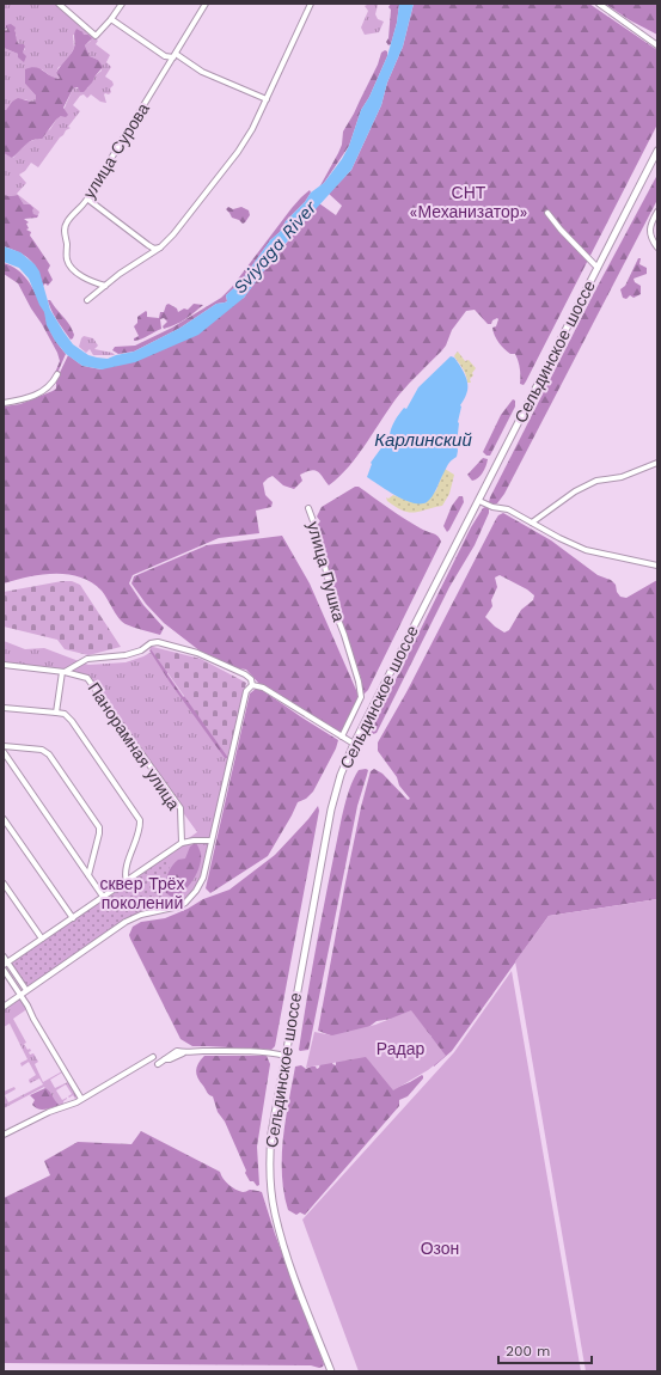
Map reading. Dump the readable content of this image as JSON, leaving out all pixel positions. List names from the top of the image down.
{
  "streets": {
    "main road": ["Сельдинское шоссе"],
    "street": ["улица Сурова", "улица Пушка", "Панорамная улица"]
  },
  "water": ["Sviyaga River", "Карлинский"],
  "parks": [
    "СНТ «Механизатор»",
    "сквер Трёх поколений",
    "Радар",
    "Озон"
  ],
  "scale_bar": "200 m"
}
